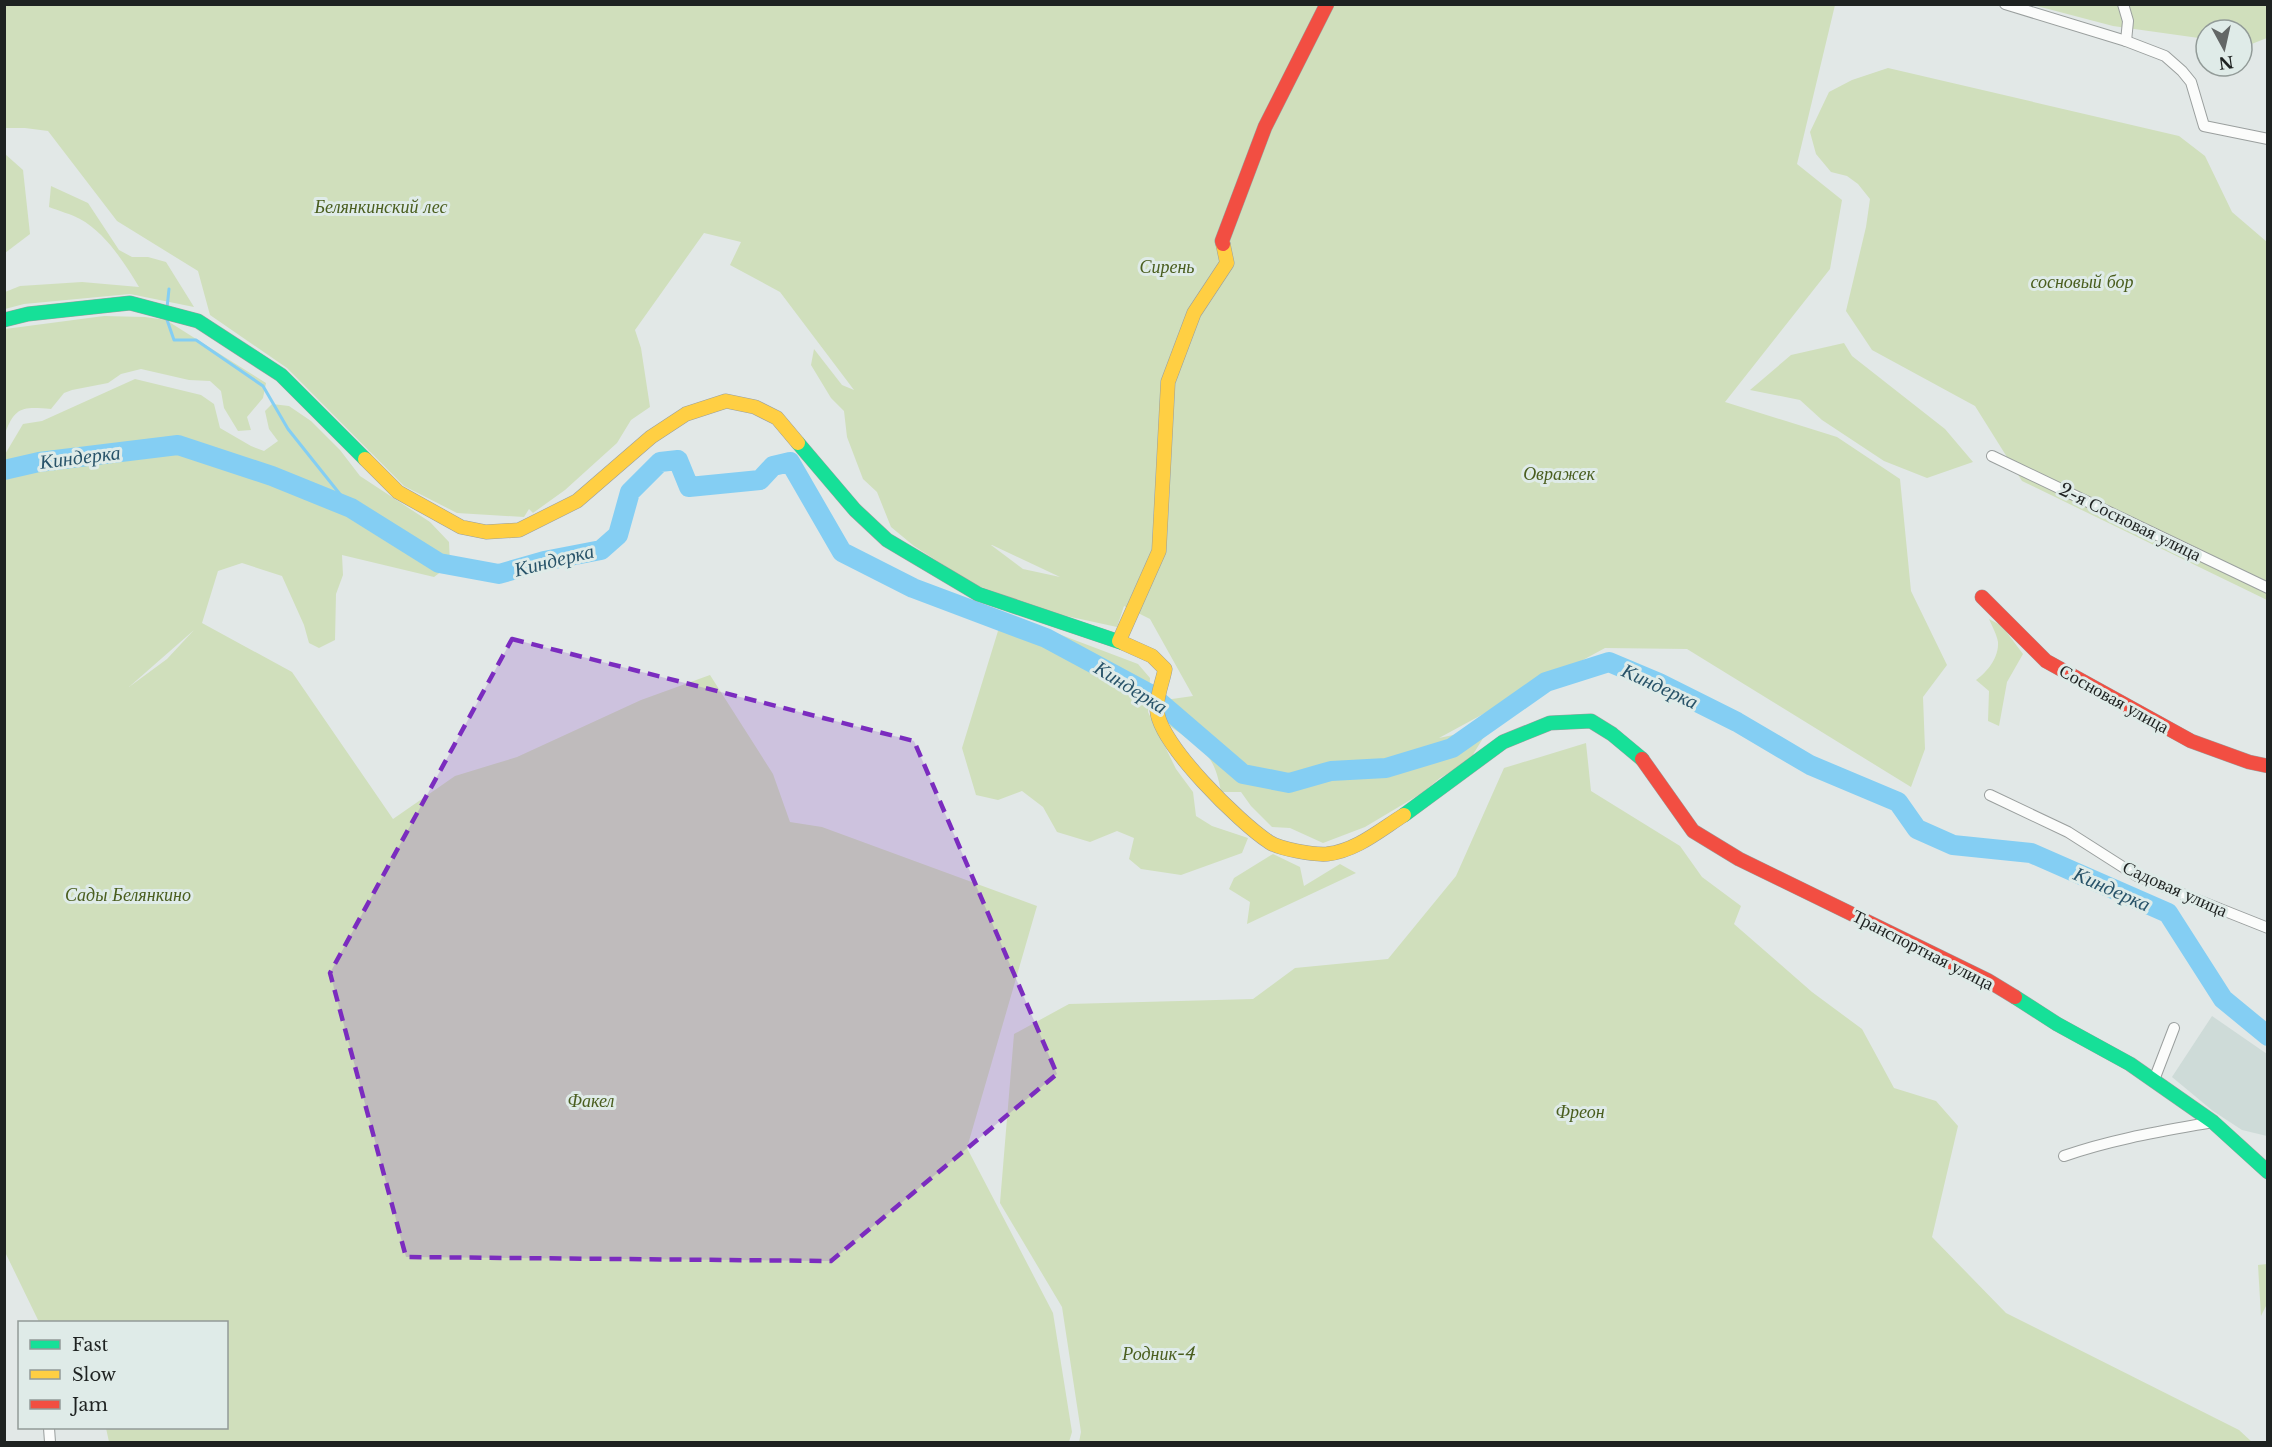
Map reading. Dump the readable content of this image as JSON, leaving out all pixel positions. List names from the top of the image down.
{
  "streets": {
    "street": [
      "2-я Сосновая улица",
      "Сосновая улица",
      "Садовая улица",
      "Транспортная улица"
    ]
  },
  "water": ["Киндерка"],
  "parks": [
    "Белянкинский лес",
    "Сирень",
    "сосновый бор",
    "Овражек",
    "Сады Белянкино",
    "Факел",
    "Фреон",
    "Родник-4"
  ],
  "legend": ["Fast", "Slow", "Jam"],
  "north": "bottom"
}
